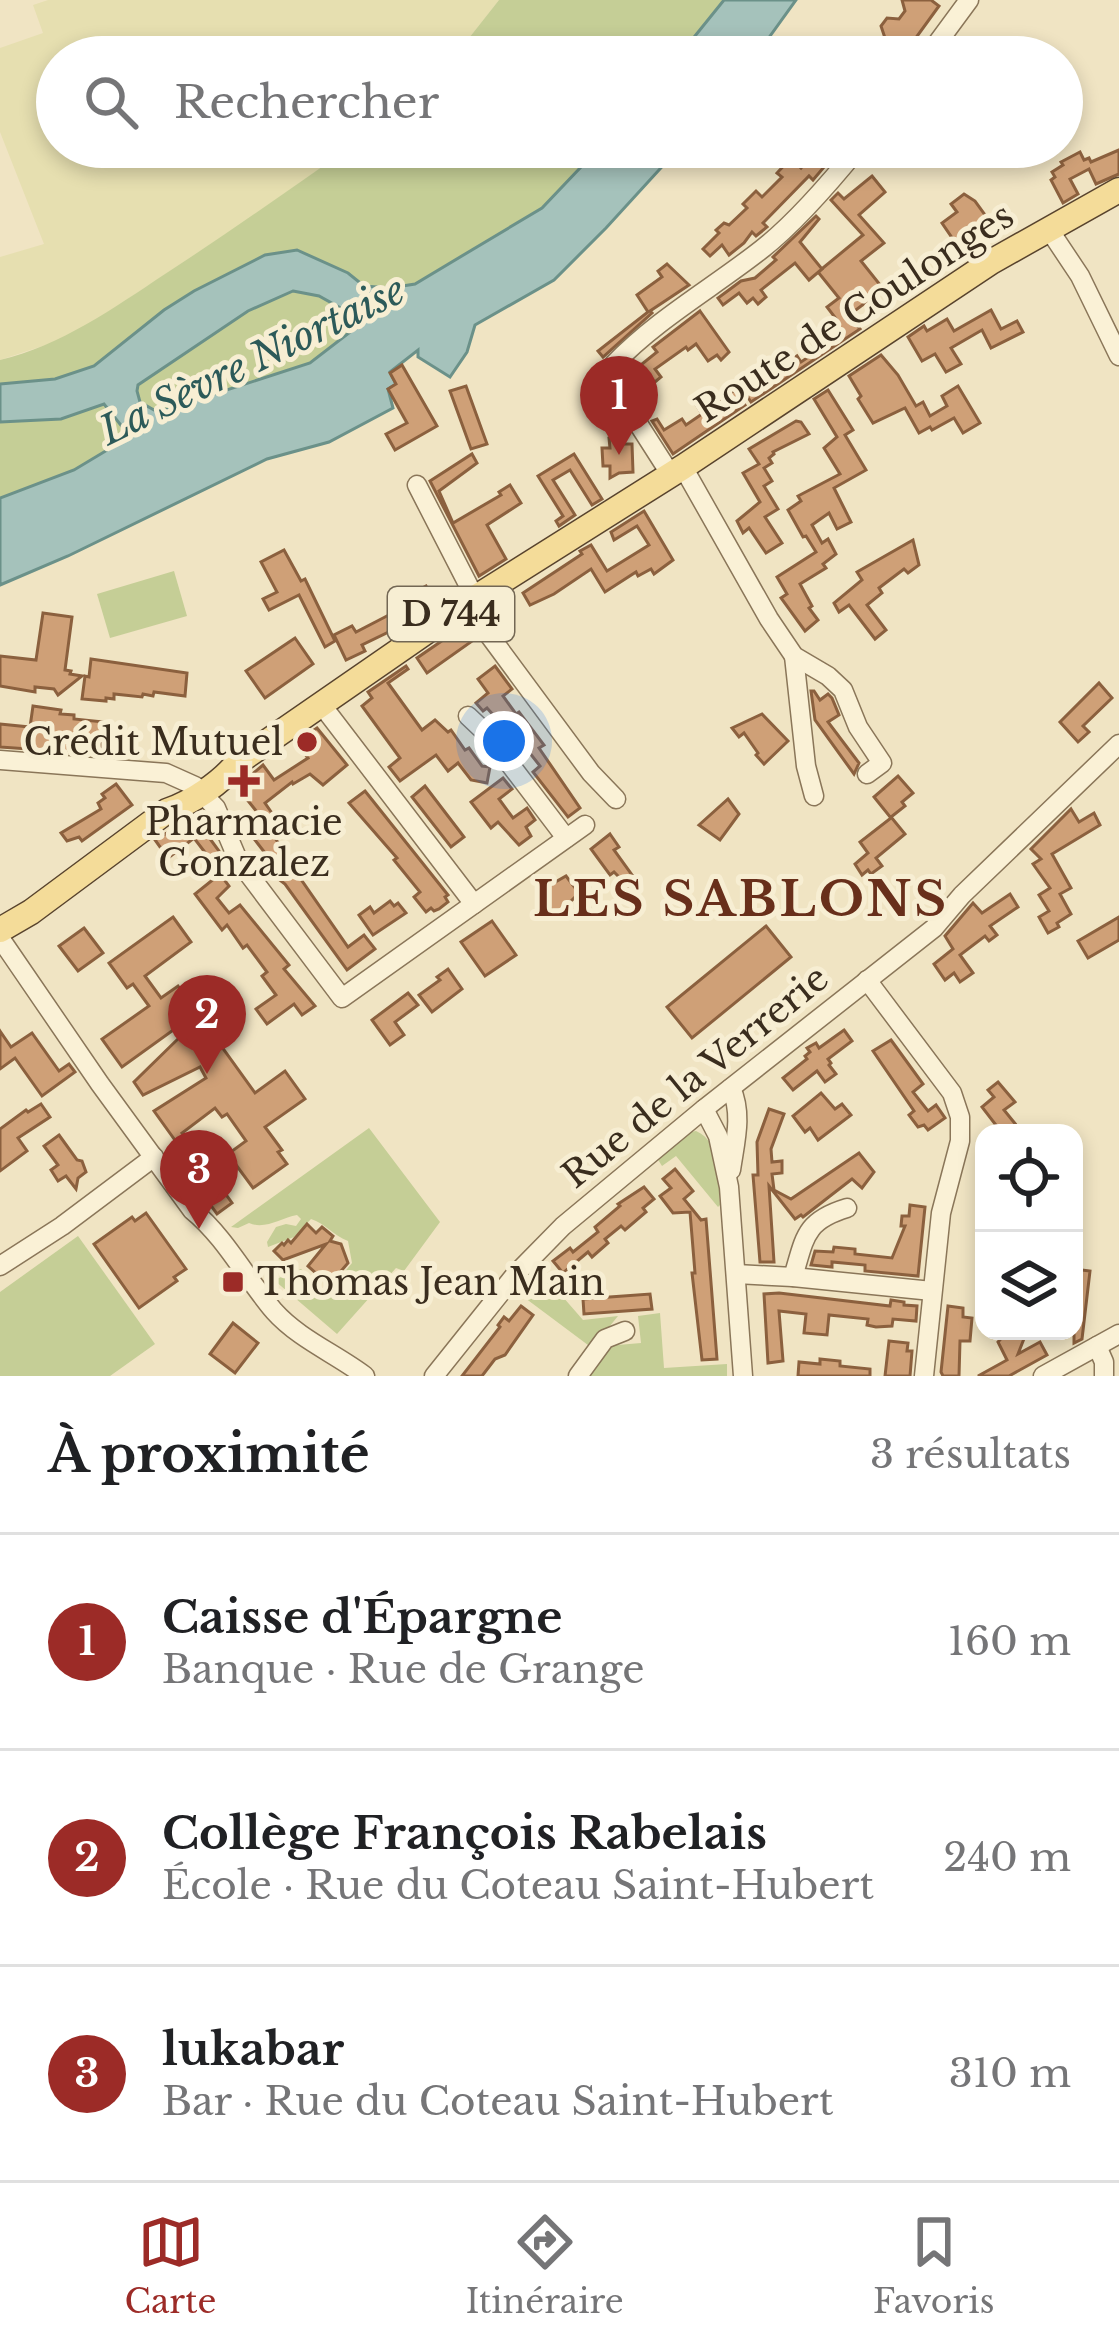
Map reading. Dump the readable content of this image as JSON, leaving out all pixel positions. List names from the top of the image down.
{
  "streets": {
    "main road": ["Route de Coulonges", "D 744"],
    "street": ["Rue de la Verrerie"]
  },
  "districts": ["LES SABLONS"],
  "water": ["La Sèvre Niortaise"],
  "places": {
    "other": ["Crédit Mutuel"],
    "health": ["Pharmacie Gonzalez"],
    "transit": ["Thomas Jean Main"]
  },
  "page": {
    "search": "Rechercher",
    "pins": ["1", "2", "3"],
    "heading": ["À proximité", "3 résultats"],
    "list": [
      {
        "mark": "1",
        "name": "Caisse d'Épargne",
        "note": "Banque · Rue de Grange",
        "value": "160 m"
      },
      {
        "mark": "2",
        "name": "Collège François Rabelais",
        "note": "École · Rue du Coteau Saint-Hubert",
        "value": "240 m"
      },
      {
        "mark": "3",
        "name": "lukabar",
        "note": "Bar · Rue du Coteau Saint-Hubert",
        "value": "310 m"
      }
    ],
    "nav": ["Carte", "Itinéraire", "Favoris"]
  }
}
